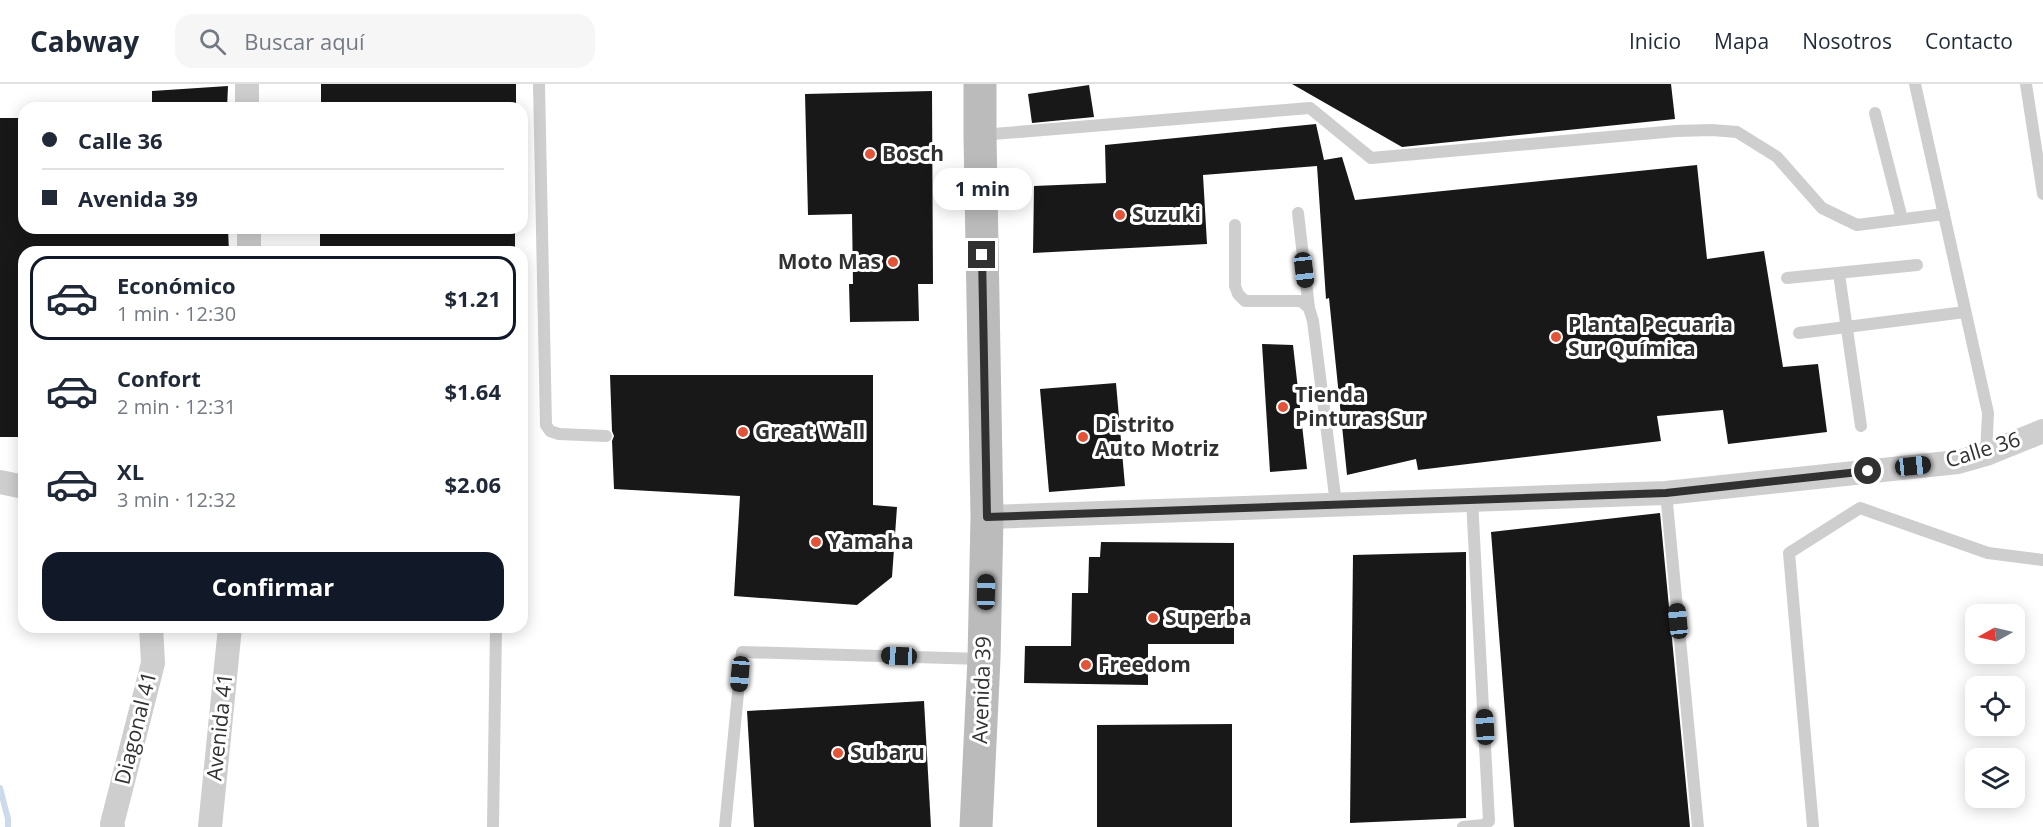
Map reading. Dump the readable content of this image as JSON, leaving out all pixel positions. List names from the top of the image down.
{
  "streets": {
    "main road": ["Avenida 39"],
    "street": ["Calle 36", "Avenida 41", "Diagonal 41"]
  },
  "crossings": [
    ["Calle 36", "Avenida 39"]
  ],
  "places": [
    "Bosch",
    "Suzuki",
    "Moto Mas",
    "Planta Pecuaria Sur Química",
    "Tienda Pinturas Sur",
    "Great Wall",
    "Distrito Auto Motriz",
    "Yamaha",
    "Superba",
    "Freedom",
    "Subaru"
  ],
  "north": "left",
  "page": {
    "header": "Cabway",
    "search": "Buscar aquí",
    "nav": [
      "Inicio",
      "Mapa",
      "Nosotros",
      "Contacto"
    ],
    "banner": ["Calle 36", "Avenida 39"],
    "bubble": "1 min",
    "list": [
      {
        "name": "Económico",
        "note": "1 min · 12:30",
        "value": "$1.21"
      },
      {
        "name": "Confort",
        "note": "2 min · 12:31",
        "value": "$1.64"
      },
      {
        "name": "XL",
        "note": "3 min · 12:32",
        "value": "$2.06"
      }
    ],
    "buttons": "Confirmar"
  }
}
